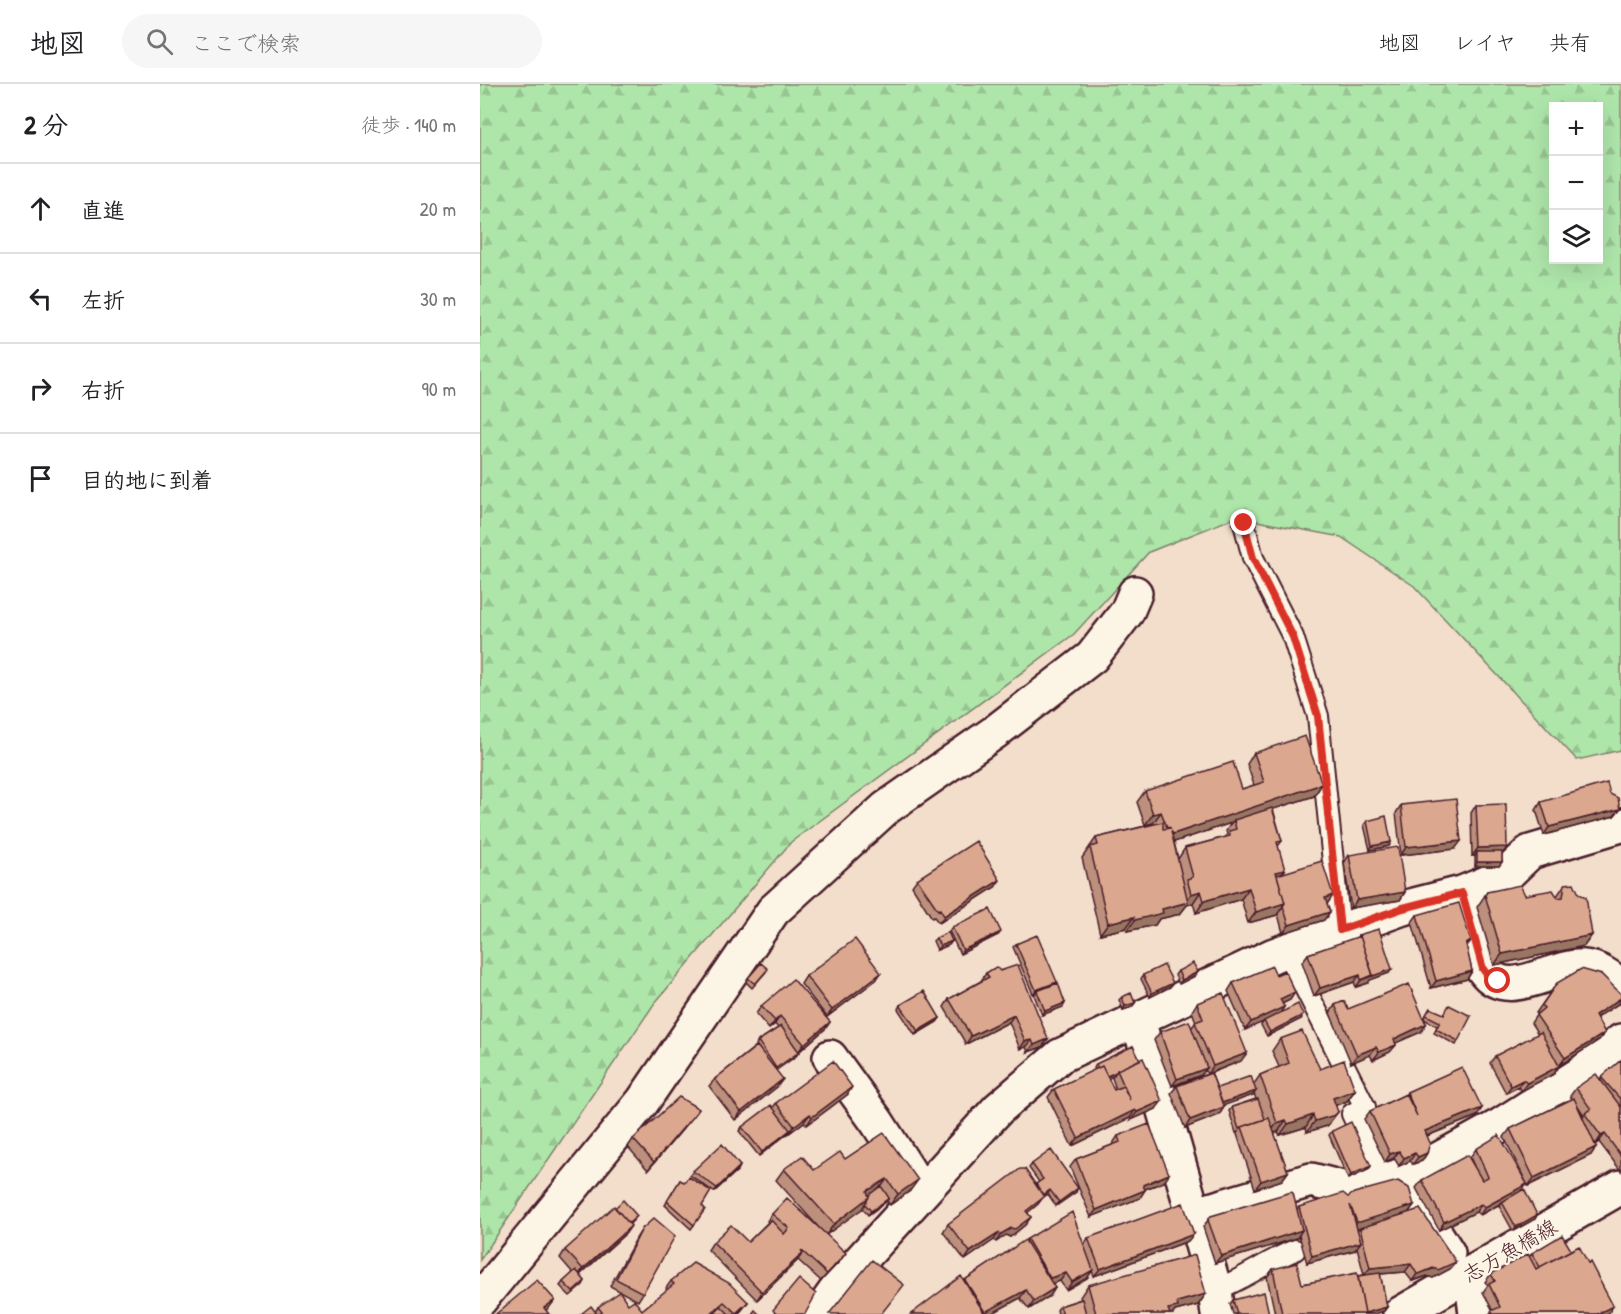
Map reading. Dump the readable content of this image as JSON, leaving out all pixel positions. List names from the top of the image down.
{
  "streets": {
    "street": ["志方魚橋線"]
  },
  "page": {
    "header": "地図",
    "search": "ここで検索",
    "nav": ["地図", "レイヤ", "共有"],
    "heading": ["2 分", "徒歩 · 140 m"],
    "map_buttons": ["+", "−"],
    "list": [
      ["直進", "20 m"],
      ["左折", "30 m"],
      ["右折", "90 m"],
      "目的地に到着"
    ]
  }
}
